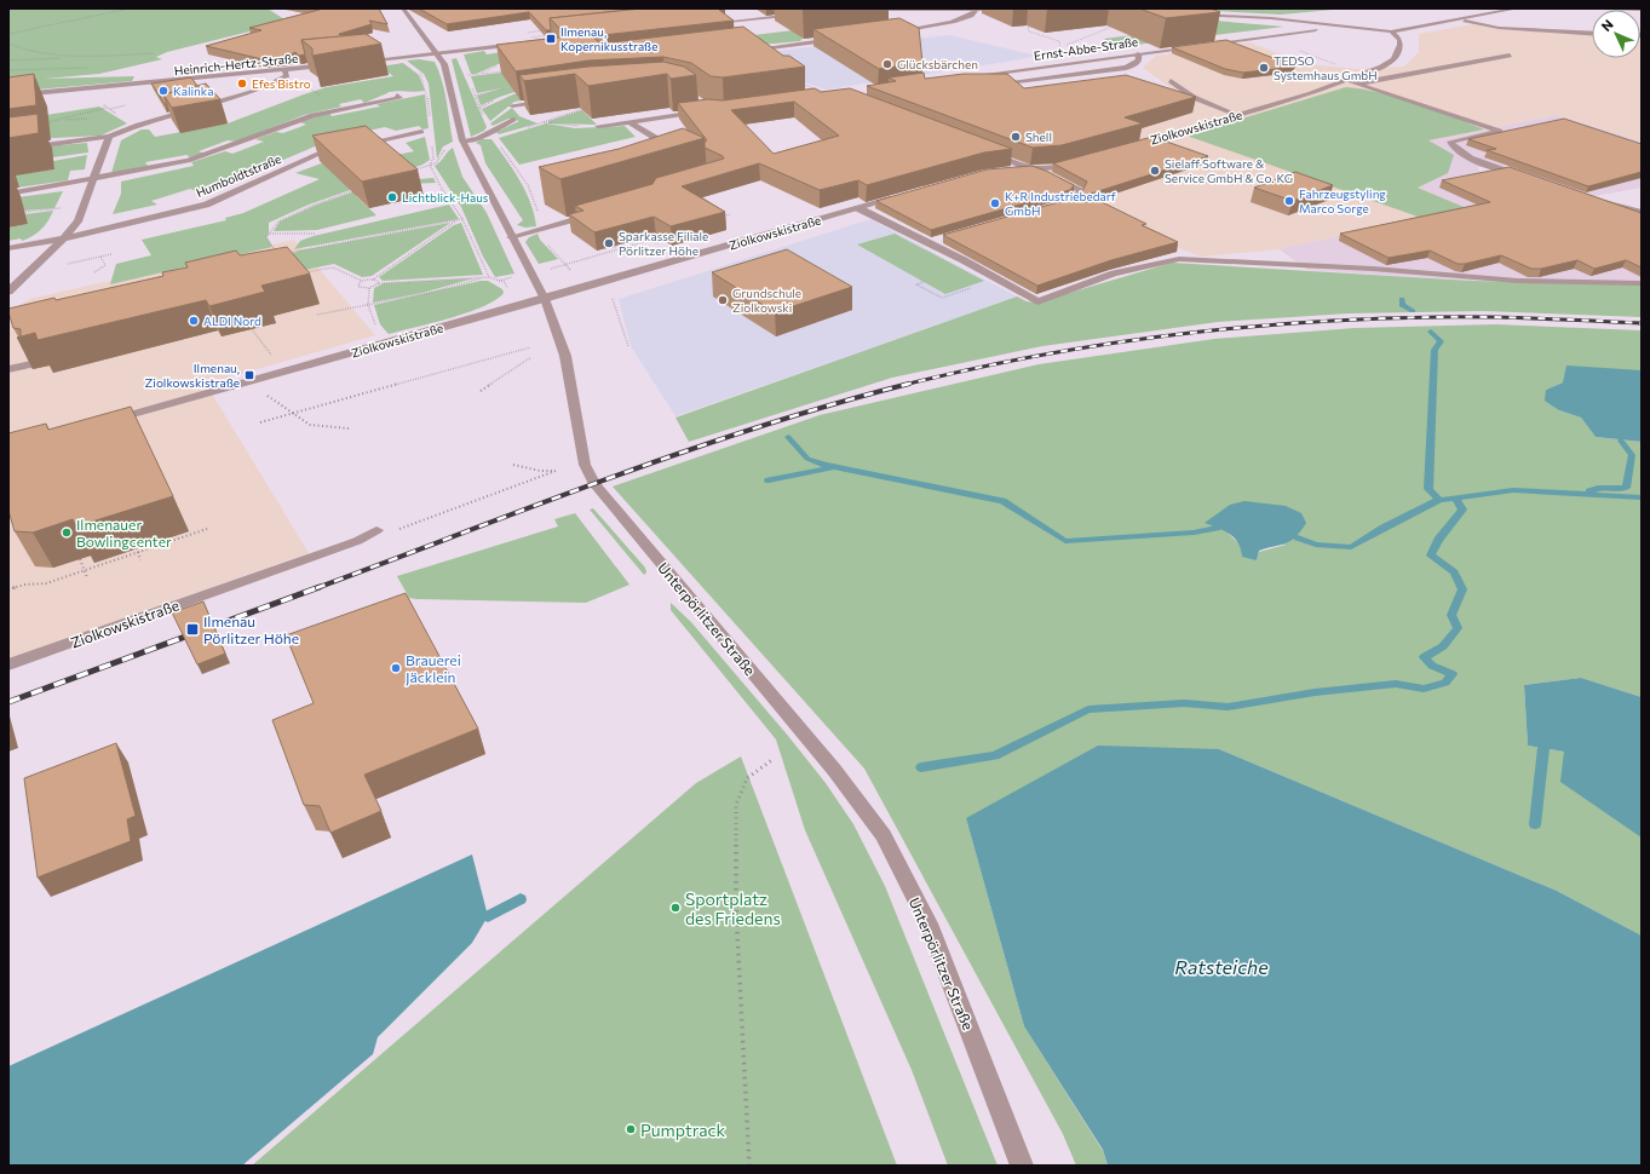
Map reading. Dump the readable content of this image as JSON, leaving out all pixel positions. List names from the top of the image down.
{
  "streets": {
    "street": [
      "Ernst-Abbe-Straße",
      "Heinrich-Hertz-Straße",
      "Ziolkowskistraße",
      "Humboldtstraße",
      "Unterpörlitzer Straße"
    ]
  },
  "crossings": [
    ["Ziolkowskistraße", "Unterpörlitzer Straße"]
  ],
  "water": ["Ratsteiche"],
  "places": {
    "transit": ["Ilmenau, Kopernikusstraße", "Ilmenau, Ziolkowskistraße", "Ilmenau Pörlitzer Höhe"],
    "other": [
      "Glücksbärchen",
      "TEDSO Systemhaus GmbH",
      "Efes Bistro",
      "Kalinka",
      "Shell",
      "Sielaff Software & Service GmbH & Co. KG",
      "Lichtblick-Haus",
      "Fahrzeugstyling Marco Sorge",
      "K+R Industriebedarf GmbH",
      "Sparkasse Filiale Pörlitzer Höhe",
      "Grundschule Ziolkowski",
      "ALDI Nord",
      "Ilmenauer Bowlingcenter",
      "Brauerei Jäcklein",
      "Sportplatz des Friedens",
      "Pumptrack"
    ]
  },
  "north": "top left"
}
